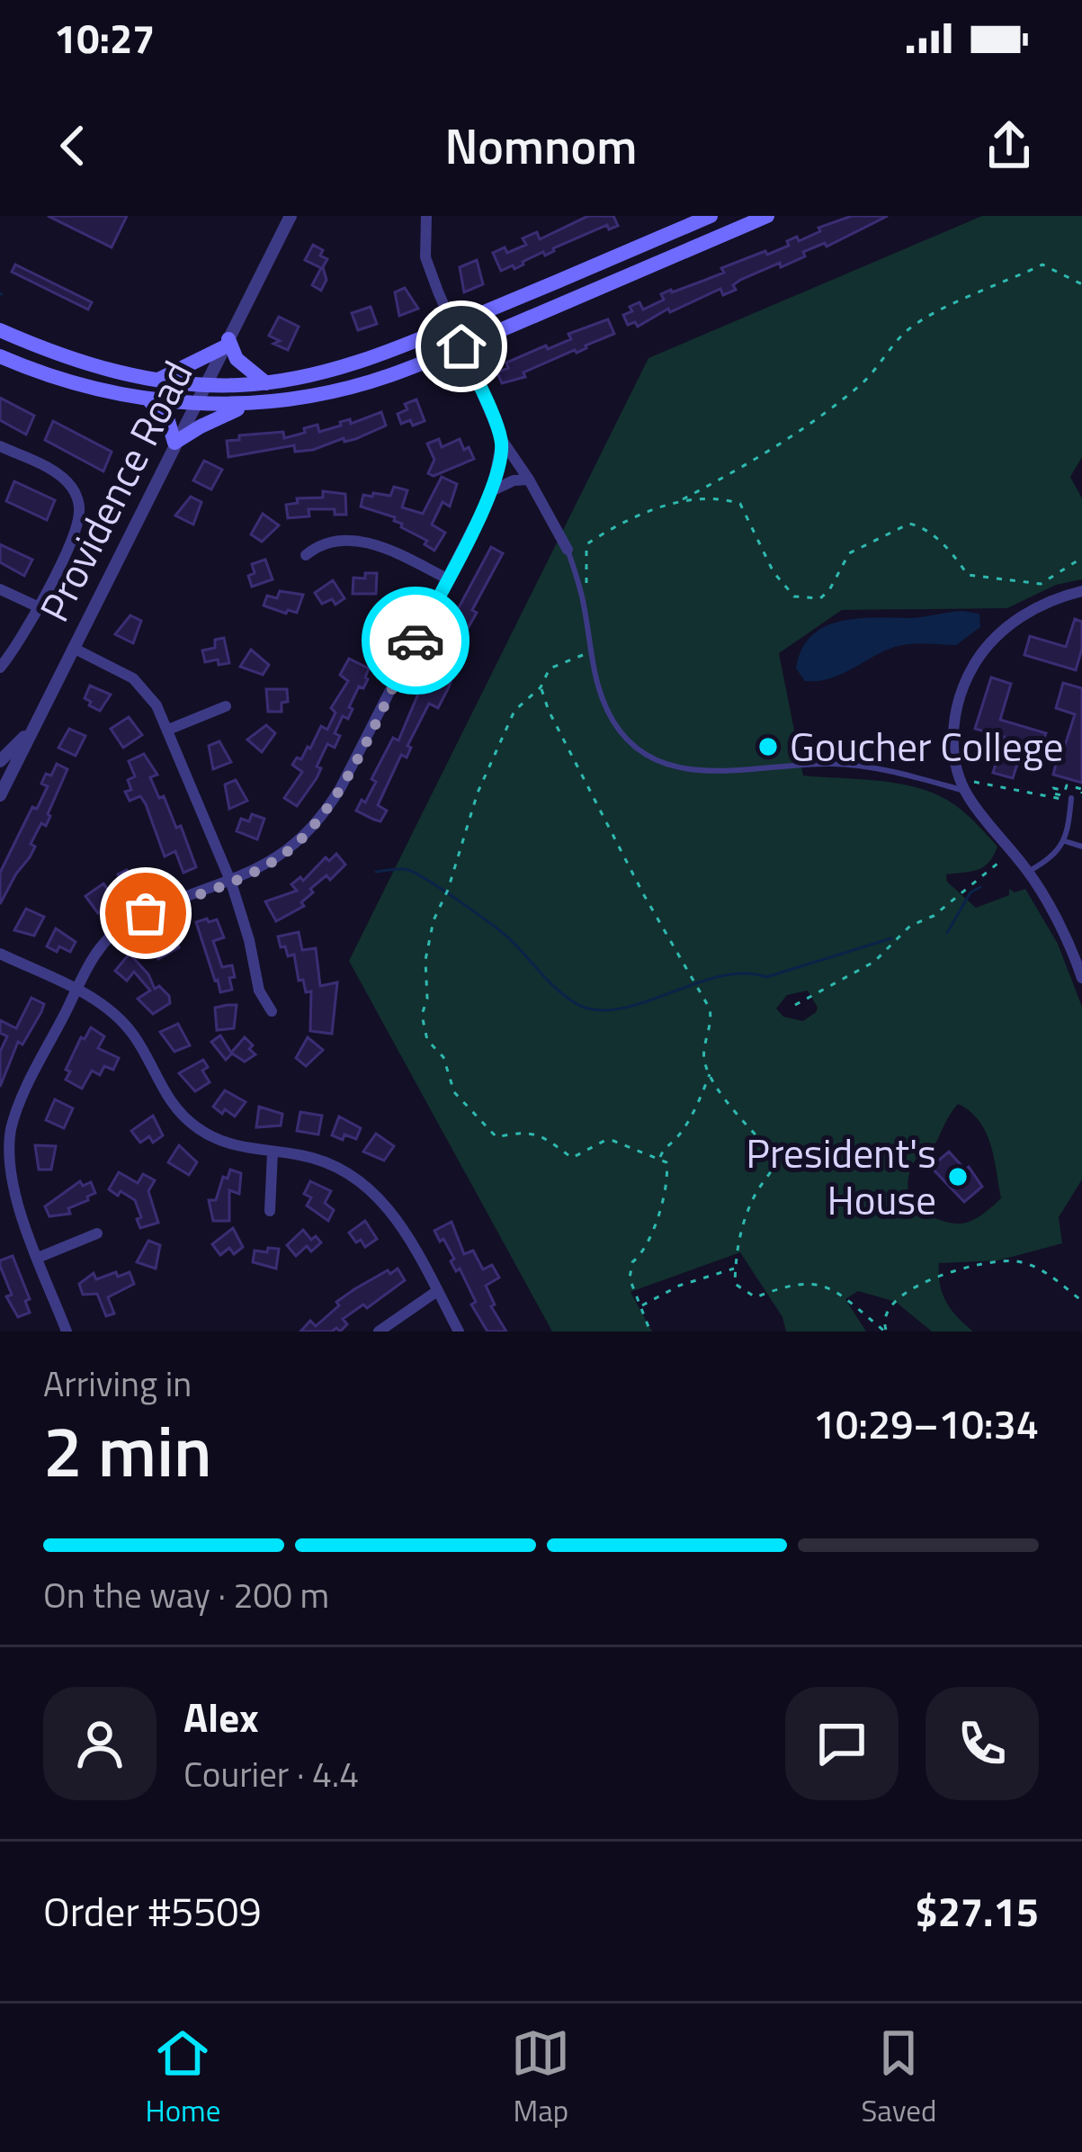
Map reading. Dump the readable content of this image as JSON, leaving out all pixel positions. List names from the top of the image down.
{
  "streets": {
    "street": ["Providence Road"]
  },
  "places": ["Goucher College", "President's House"],
  "page": {
    "status": "10:27",
    "header": "Nomnom",
    "heading": ["2 min", "Arriving in", "10:29–10:34"],
    "panel": [
      "Alex",
      "Courier · 4.4",
      "Order #5509",
      "$27.15"
    ],
    "bar": "On the way · 200 m",
    "tabs": ["Home", "Map", "Saved"]
  }
}
